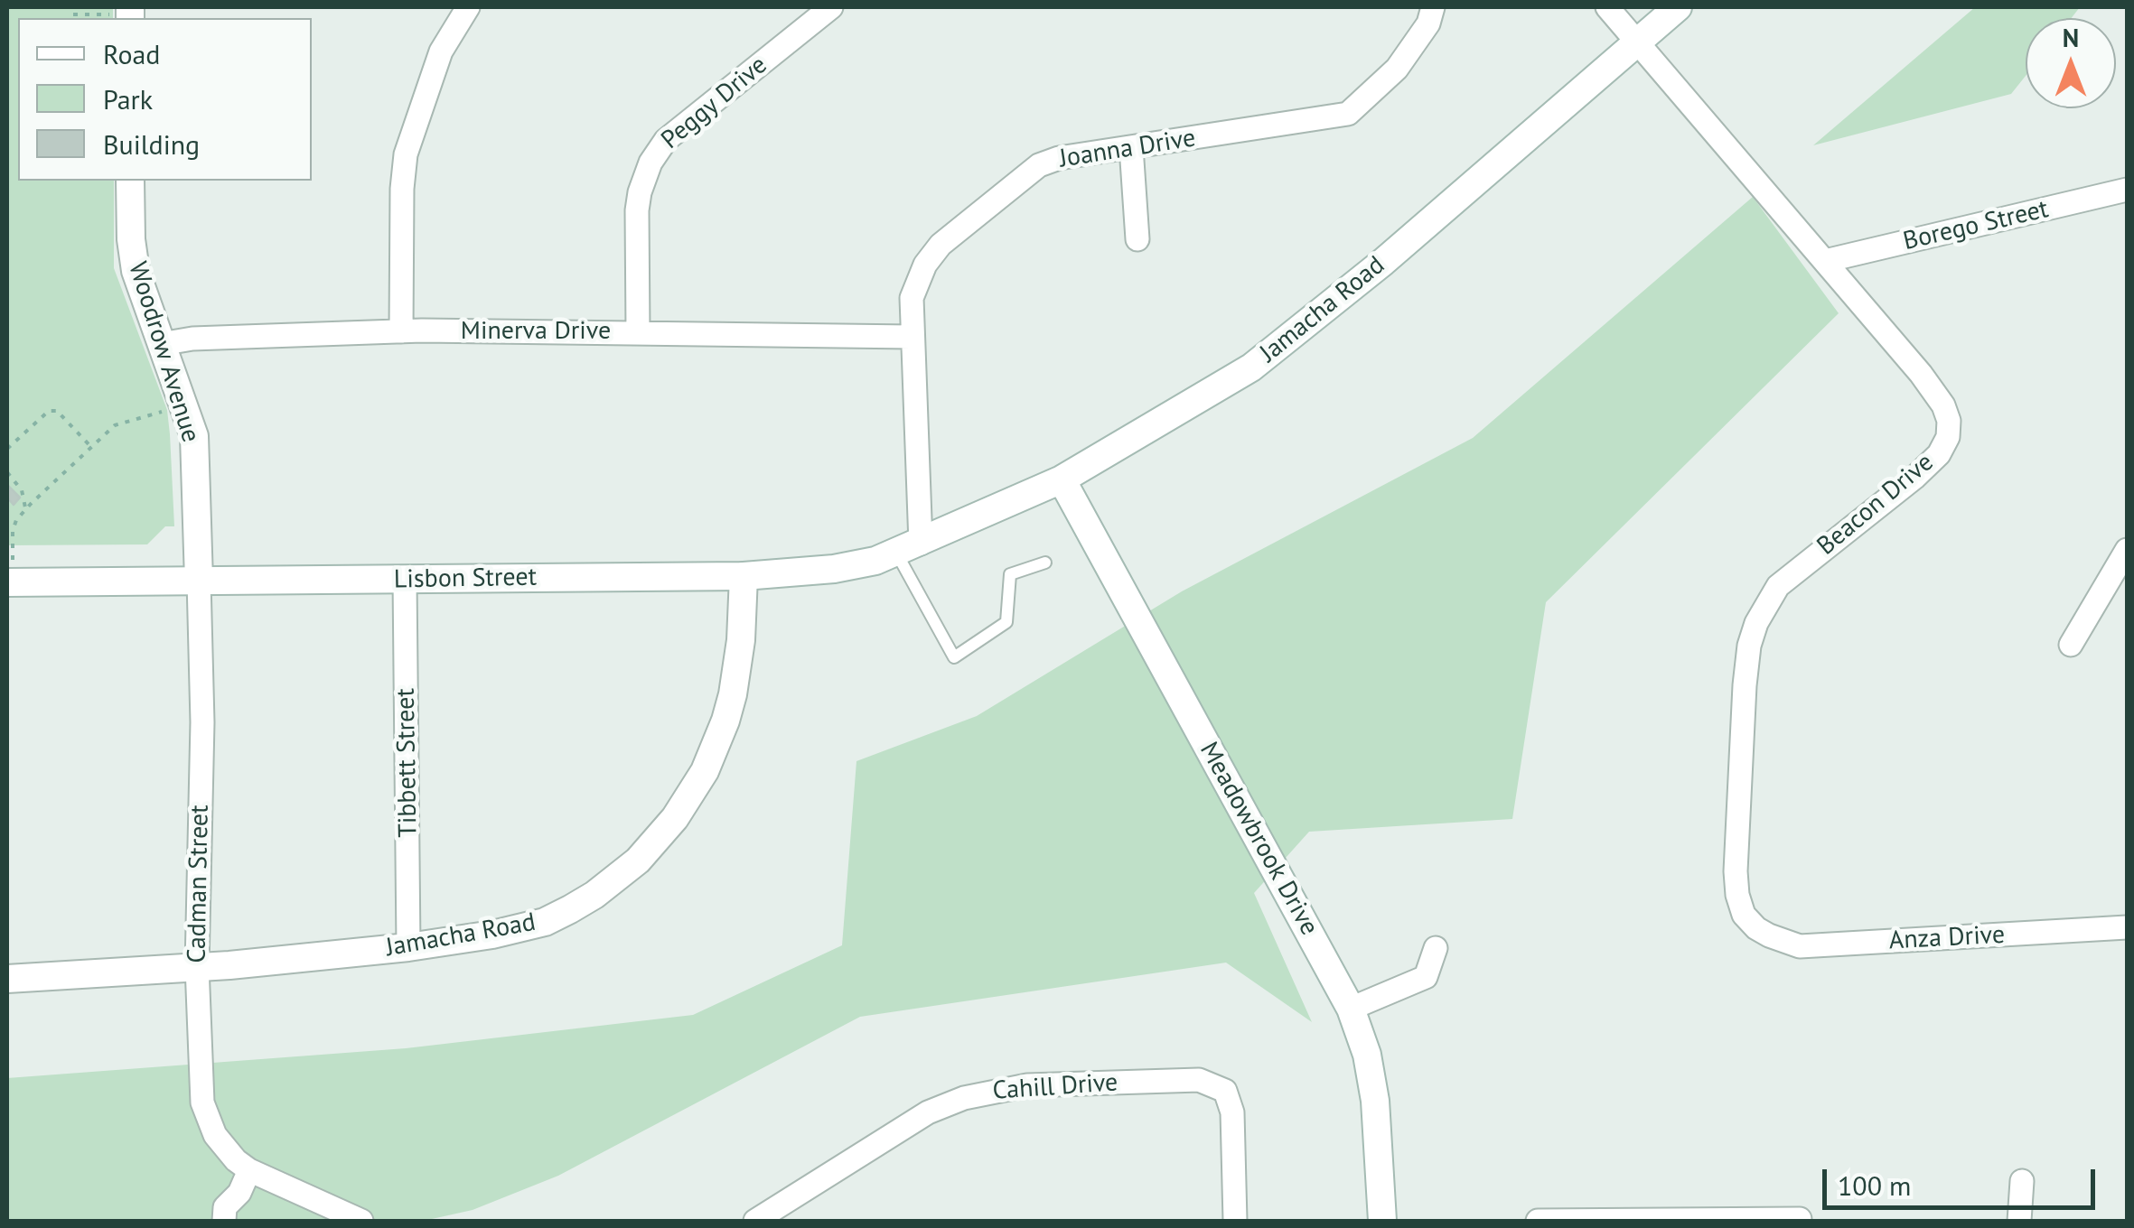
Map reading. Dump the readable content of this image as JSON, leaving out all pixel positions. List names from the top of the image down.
{
  "streets": {
    "main road": [
      "Jamacha Road",
      "Woodrow Avenue",
      "Lisbon Street",
      "Meadowbrook Drive"
    ],
    "street": [
      "Peggy Drive",
      "Joanna Drive",
      "Borego Street",
      "Minerva Drive",
      "Beacon Drive",
      "Tibbett Street",
      "Cadman Street",
      "Anza Drive",
      "Cahill Drive"
    ]
  },
  "crossings": [
    ["Peggy Drive", "Minerva Drive"],
    ["Joanna Drive", "Jamacha Road"],
    ["Joanna Drive", "Minerva Drive"],
    ["Joanna Drive", "Lisbon Street"],
    ["Borego Street", "Beacon Drive"],
    ["Jamacha Road", "Beacon Drive"],
    ["Jamacha Road", "Lisbon Street"],
    ["Jamacha Road", "Tibbett Street"],
    ["Jamacha Road", "Meadowbrook Drive"],
    ["Jamacha Road", "Cadman Street"],
    ["Minerva Drive", "Woodrow Avenue"],
    ["Woodrow Avenue", "Lisbon Street"],
    ["Woodrow Avenue", "Cadman Street"],
    ["Beacon Drive", "Anza Drive"],
    ["Lisbon Street", "Tibbett Street"],
    ["Lisbon Street", "Cadman Street"]
  ],
  "legend": ["Road", "Park", "Building"],
  "scale_bar": "100 m",
  "north": "top"
}
